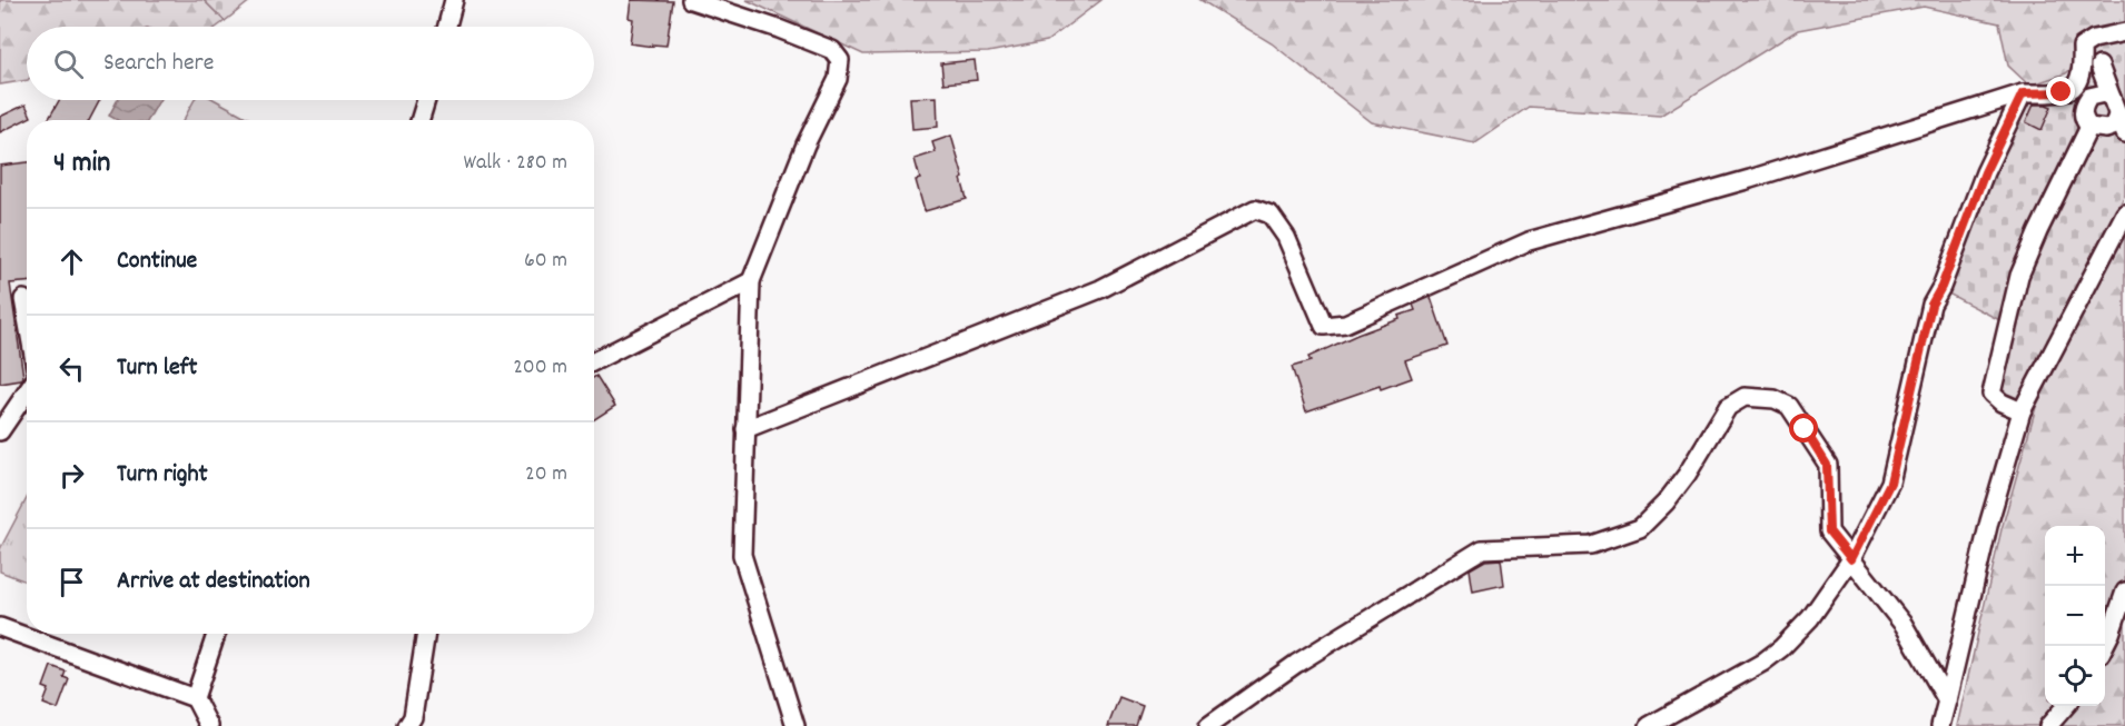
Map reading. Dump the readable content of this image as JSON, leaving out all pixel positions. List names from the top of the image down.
{
  "page": {
    "search": "Search here",
    "heading": ["4 min", "Walk · 280 m"],
    "list": [
      ["Continue", "60 m"],
      ["Turn left", "200 m"],
      ["Turn right", "20 m"],
      "Arrive at destination"
    ],
    "map_buttons": ["+", "−"]
  }
}
